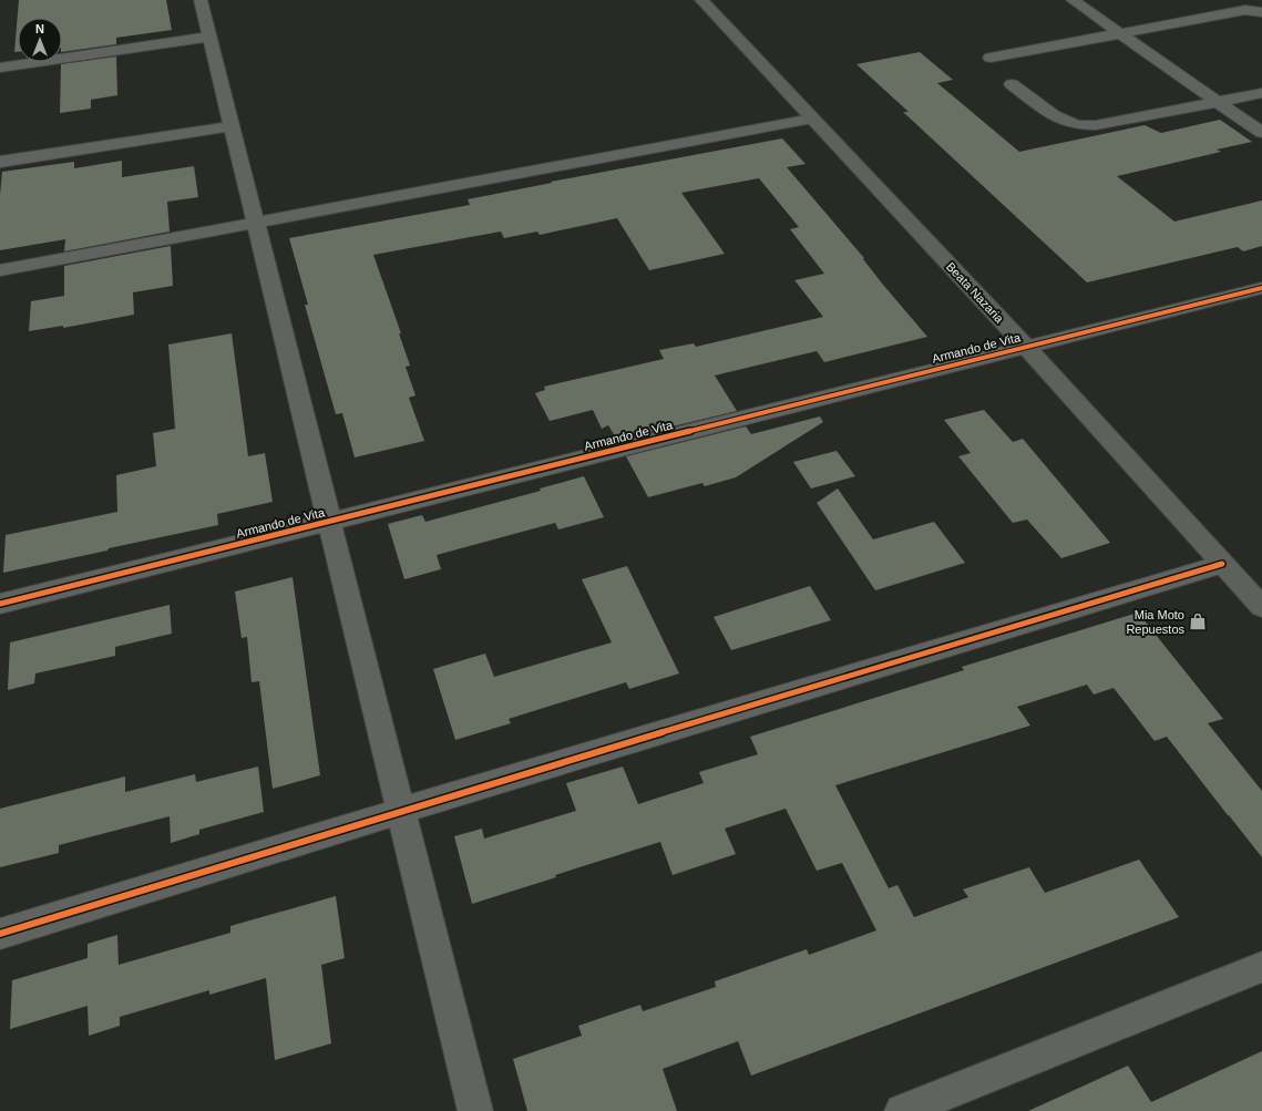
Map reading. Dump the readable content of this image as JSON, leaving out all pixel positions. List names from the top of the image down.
{
  "streets": {
    "main road": ["Beata Nazaria"],
    "street": ["Armando de Vita"]
  },
  "crossings": [
    ["Beata Nazaria", "Armando de Vita"]
  ],
  "places": {
    "shop": ["Mia Moto Repuestos"]
  },
  "north": "top"
}
